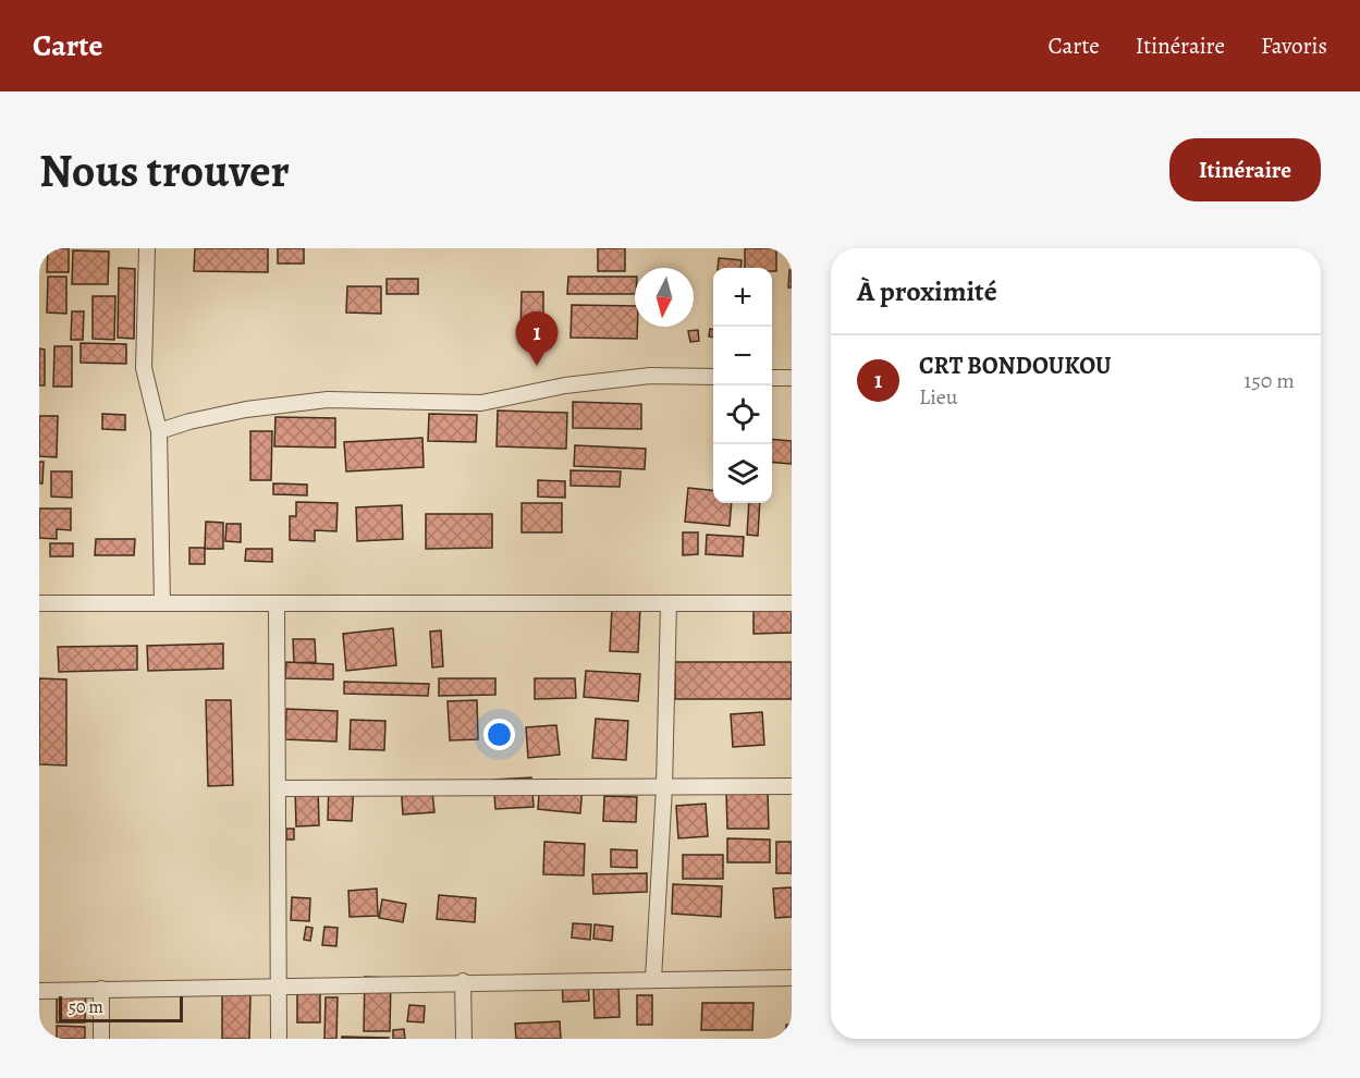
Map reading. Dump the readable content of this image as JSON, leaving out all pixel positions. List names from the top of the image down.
{
  "scale_bar": "50 m",
  "north": "bottom",
  "page": {
    "header": "Carte",
    "nav": ["Carte", "Itinéraire", "Favoris"],
    "buttons": "Itinéraire",
    "title": "Nous trouver",
    "heading": "À proximité",
    "map_buttons": ["+", "−"],
    "pins": "1",
    "list": [
      {
        "mark": "1",
        "name": "CRT BONDOUKOU",
        "note": "Lieu",
        "value": "150 m"
      }
    ],
    "scale": "50 m"
  }
}
